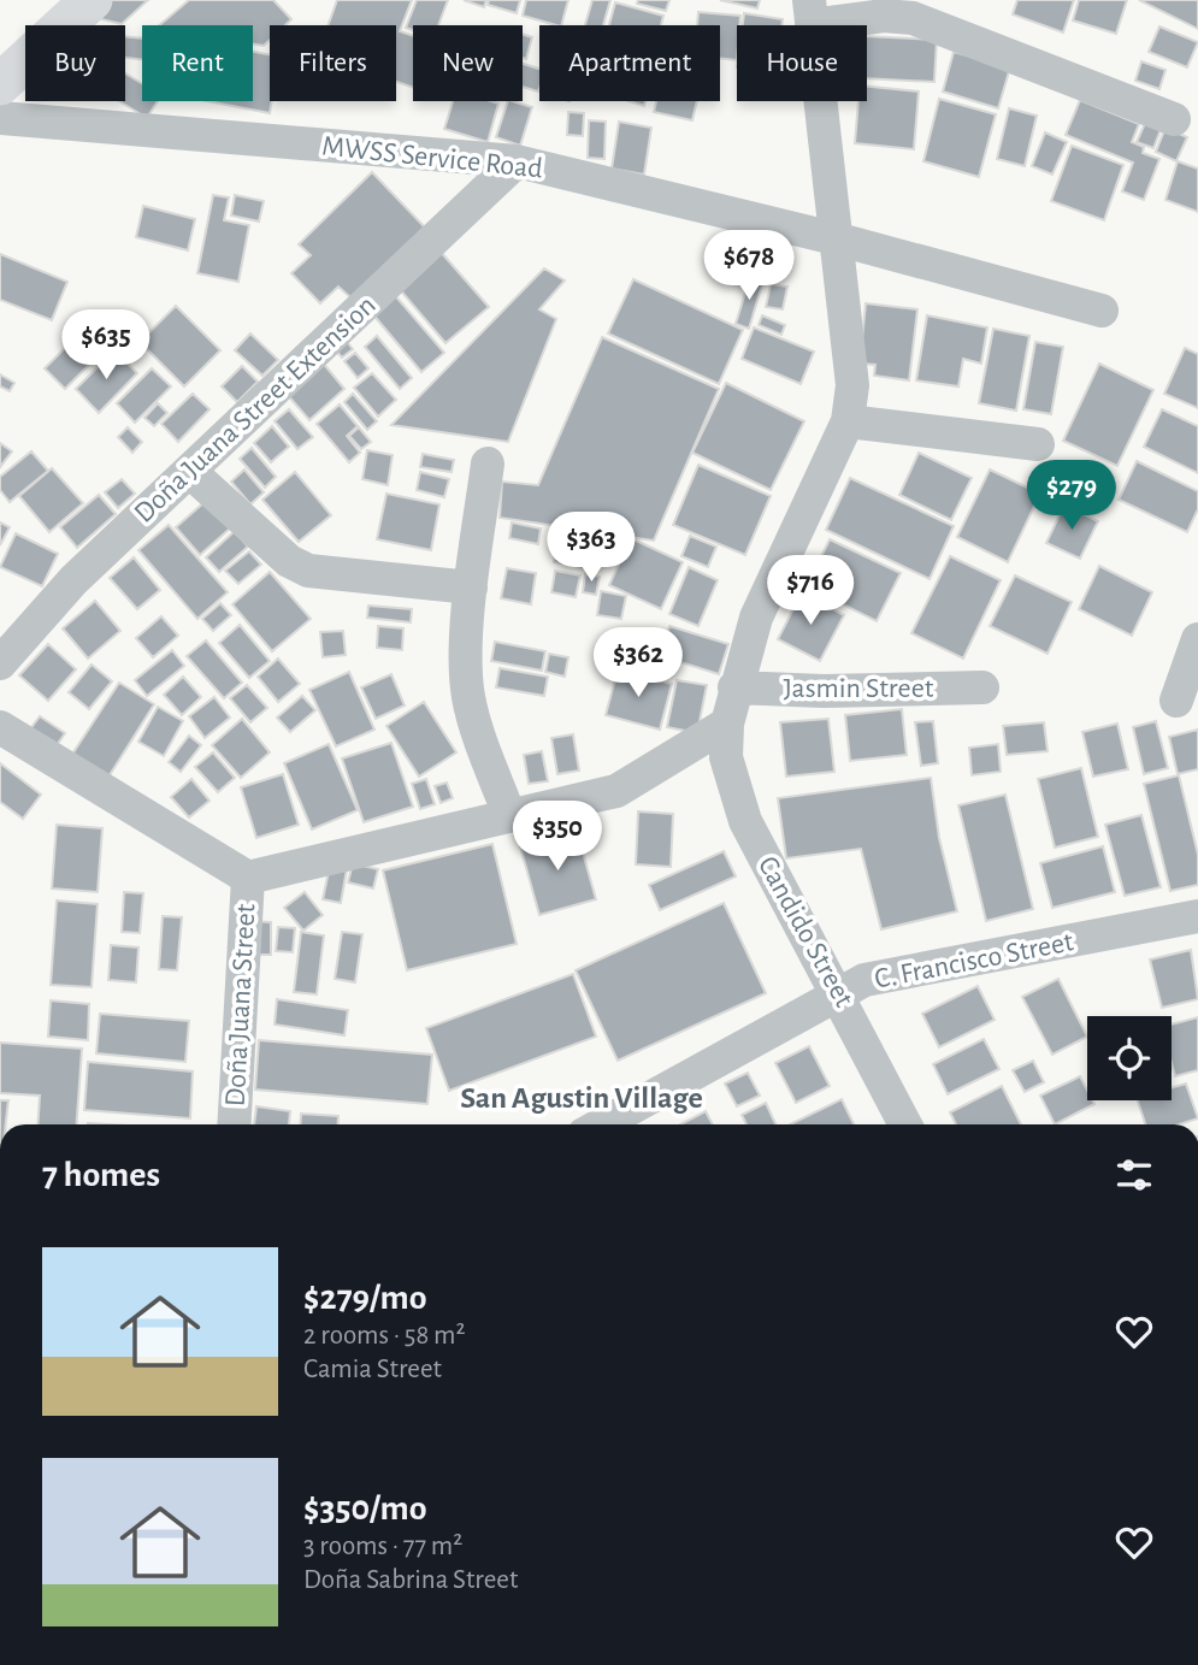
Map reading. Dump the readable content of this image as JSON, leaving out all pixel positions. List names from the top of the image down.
{
  "streets": {
    "street": [
      "MWSS Service Road",
      "Doña Juana Street Extension",
      "Jasmin Street",
      "Candido Street",
      "C. Francisco Street",
      "Doña Juana Street"
    ]
  },
  "crossings": [
    ["MWSS Service Road", "Doña Juana Street Extension"],
    ["MWSS Service Road", "Candido Street"],
    ["Jasmin Street", "Candido Street"],
    ["Candido Street", "C. Francisco Street"]
  ],
  "districts": ["San Agustin Village"],
  "page": {
    "chip": [
      "Buy",
      "Rent",
      "Filters",
      "New",
      "Apartment",
      "House"
    ],
    "price": [
      "$678",
      "$635",
      "$279",
      "$363",
      "$716",
      "$362",
      "$350"
    ],
    "heading": "7 homes",
    "list": [
      {
        "name": "$279/mo",
        "note": "2 rooms · 58 m² · Camia Street"
      },
      {
        "name": "$350/mo",
        "note": "3 rooms · 77 m² · Doña Sabrina Street"
      }
    ]
  }
}
